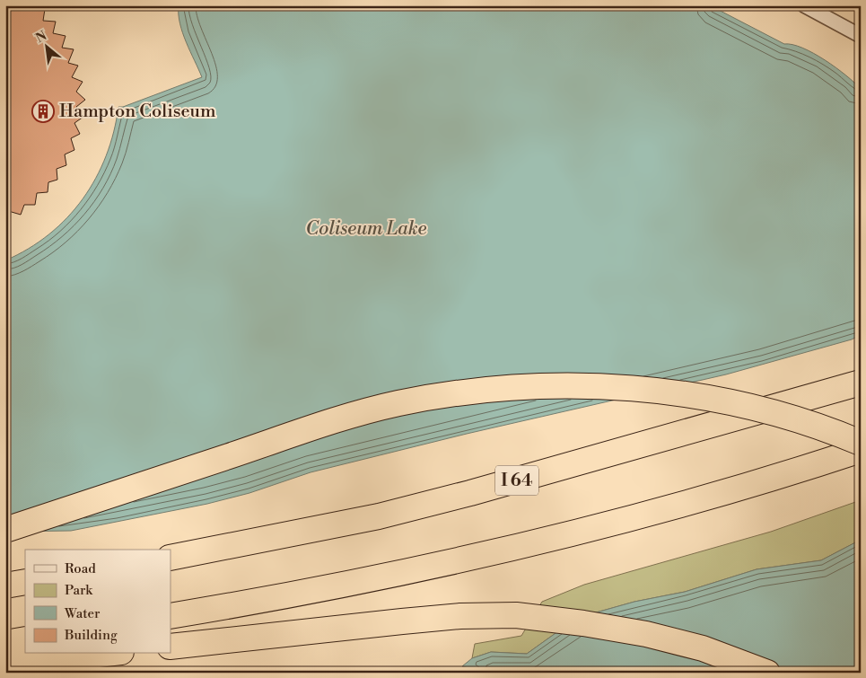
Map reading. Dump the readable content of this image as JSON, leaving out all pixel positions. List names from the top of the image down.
{
  "streets": {
    "highway": ["I 64"]
  },
  "water": ["Coliseum Lake"],
  "places": {
    "building": ["Hampton Coliseum"]
  },
  "legend": [
    "Road",
    "Park",
    "Water",
    "Building"
  ],
  "north": "top left"
}
